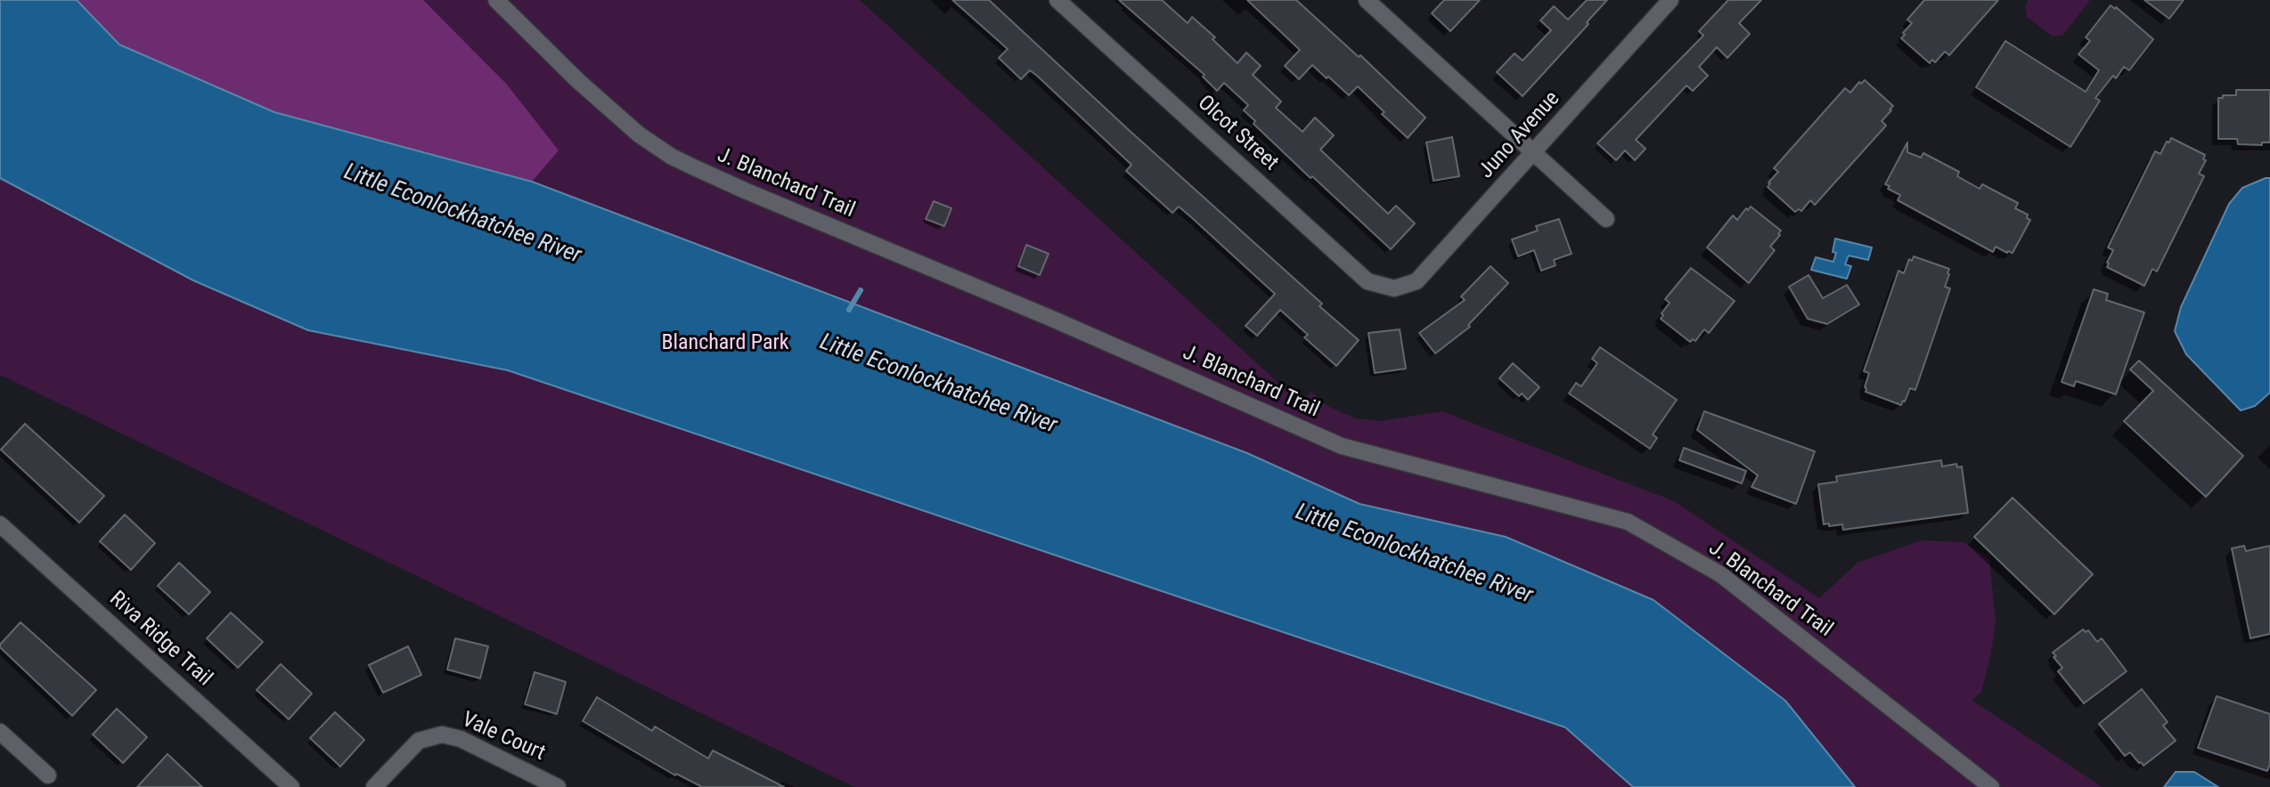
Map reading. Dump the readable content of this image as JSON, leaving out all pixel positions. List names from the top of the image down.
{
  "streets": {
    "street": [
      "Olcot Street",
      "Juno Avenue",
      "J. Blanchard Trail",
      "Riva Ridge Trail",
      "Vale Court"
    ]
  },
  "crossings": [
    ["Olcot Street", "Juno Avenue"]
  ],
  "water": ["Little Econlockhatchee River"],
  "parks": ["Blanchard Park"]
}
